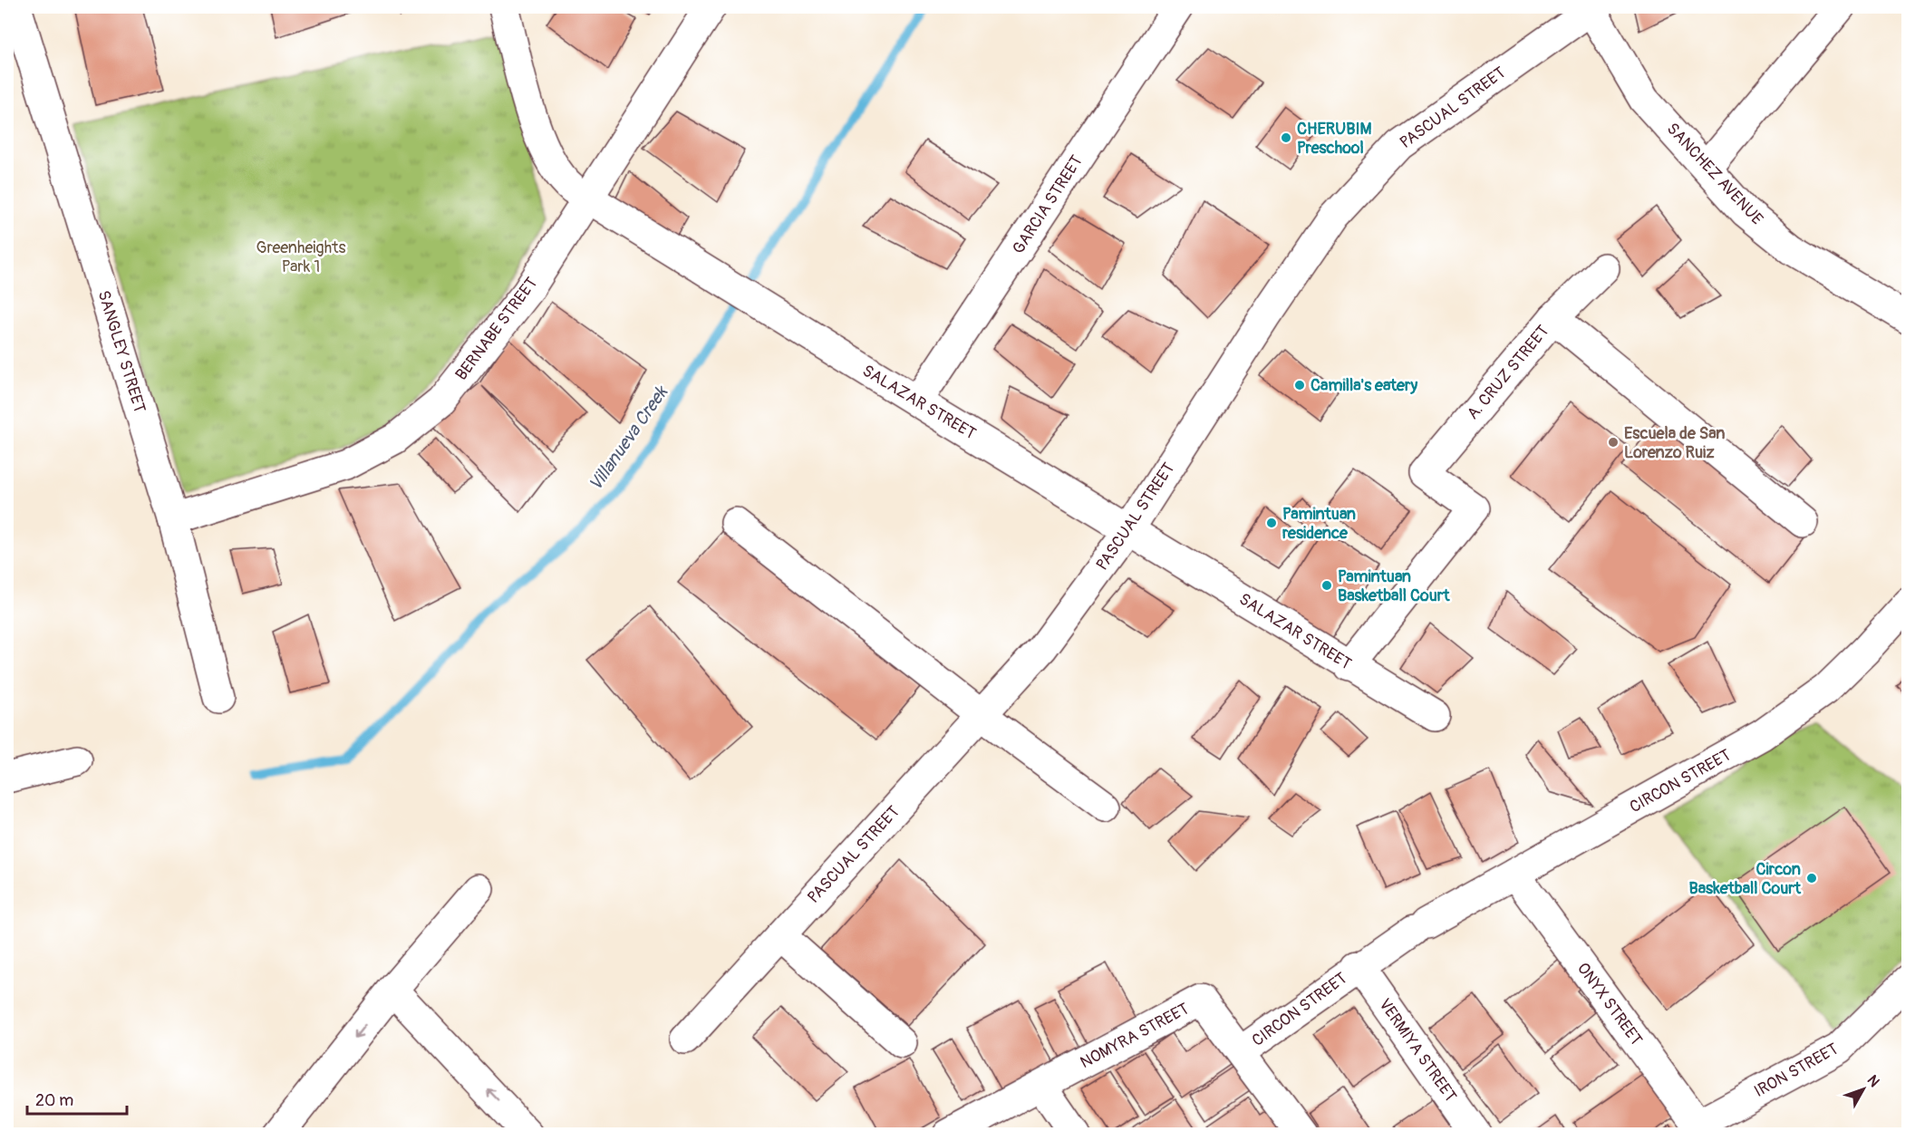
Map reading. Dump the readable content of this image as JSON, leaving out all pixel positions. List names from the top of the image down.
{
  "streets": {
    "street": [
      "PASCUAL STREET",
      "SANCHEZ AVENUE",
      "GARCIA STREET",
      "BERNABE STREET",
      "SANGLEY STREET",
      "A. CRUZ STREET",
      "SALAZAR STREET",
      "CIRCON STREET",
      "ONYX STREET",
      "NOMYRA STREET",
      "VERMIYA STREET",
      "IRON STREET"
    ]
  },
  "crossings": [
    ["PASCUAL STREET", "SANCHEZ AVENUE"],
    ["PASCUAL STREET", "SALAZAR STREET"],
    ["GARCIA STREET", "SALAZAR STREET"],
    ["BERNABE STREET", "SANGLEY STREET"],
    ["BERNABE STREET", "SALAZAR STREET"],
    ["A. CRUZ STREET", "SALAZAR STREET"],
    ["CIRCON STREET", "ONYX STREET"],
    ["CIRCON STREET", "NOMYRA STREET"],
    ["CIRCON STREET", "VERMIYA STREET"],
    ["ONYX STREET", "IRON STREET"]
  ],
  "water": ["Villanueva Creek"],
  "parks": ["Greenheights Park 1"],
  "places": [
    "CHERUBIM Preschool",
    "Camilla's eatery",
    "Escuela de San Lorenzo Ruiz",
    "Pamintuan residence",
    "Pamintuan Basketball Court",
    "Circon Basketball Court"
  ],
  "scale_bar": "20 m",
  "north": "top right"
}
